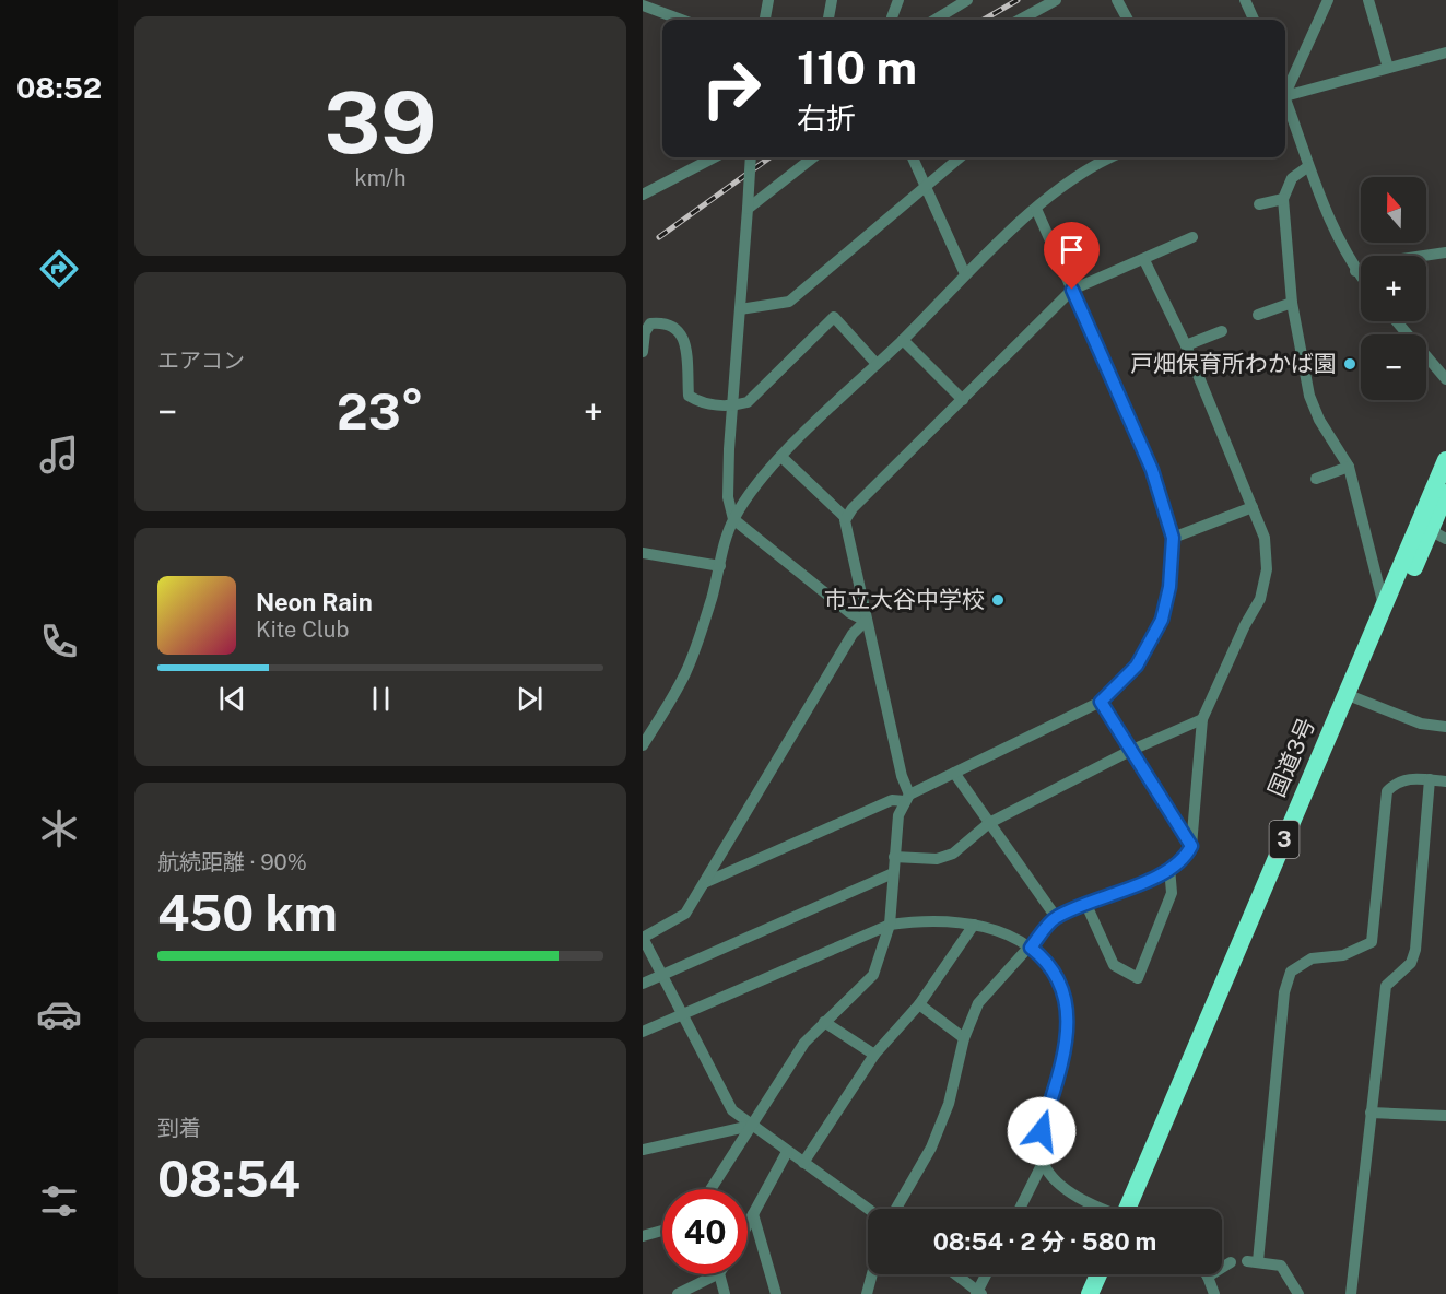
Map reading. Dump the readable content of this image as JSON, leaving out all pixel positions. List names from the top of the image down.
{
  "streets": {
    "highway": ["国道3号", "3"]
  },
  "places": ["戸畑保育所わかば園", "市立大谷中学校"],
  "north": "top",
  "page": {
    "tabs": "08:52",
    "tile": [
      ["39", "km/h"],
      "エアコン",
      ["航続距離 · 90%", "450 km"],
      ["到着", "08:54"]
    ],
    "turn": ["110 m", "右折"],
    "map_buttons": ["+", "−"],
    "heat": ["−", "23°", "+"],
    "song": ["Neon Rain", "Kite Club"],
    "limit": "40",
    "trip": "08:54 · 2 分 · 580 m"
  }
}
